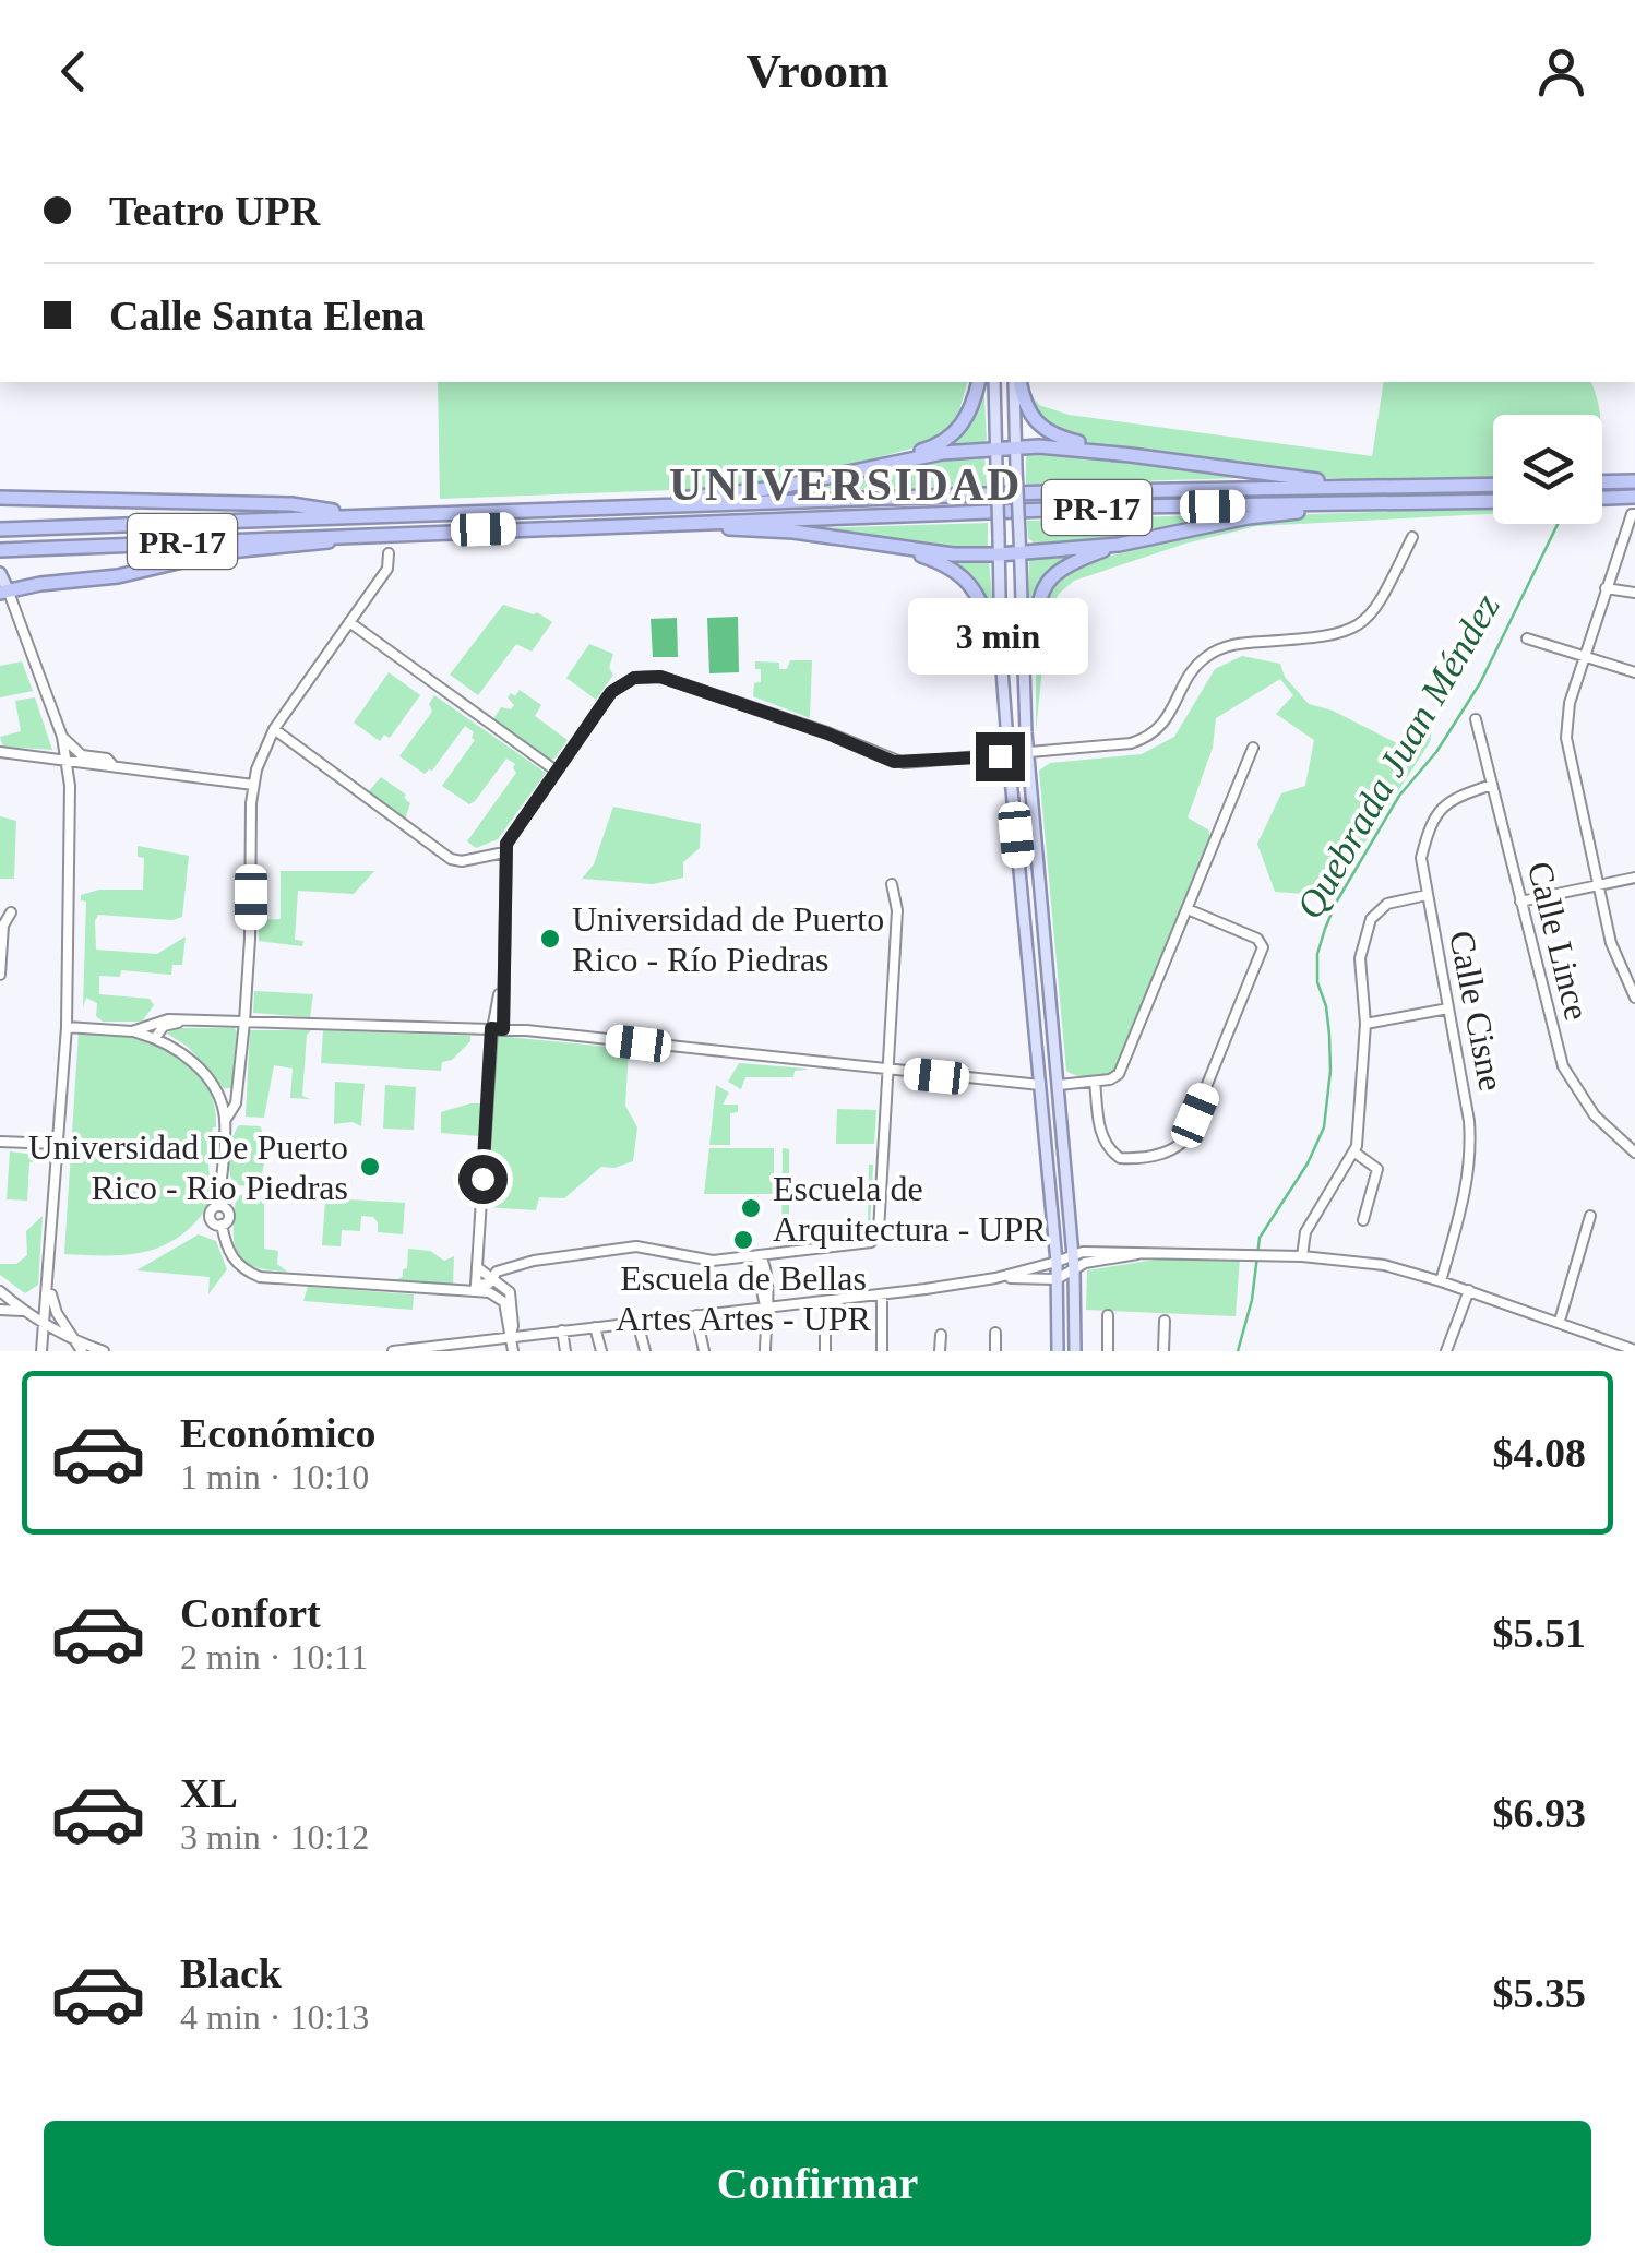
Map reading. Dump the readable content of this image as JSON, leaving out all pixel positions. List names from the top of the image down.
{
  "streets": {
    "highway": ["PR-17"],
    "street": ["Calle Lince", "Calle Cisne"]
  },
  "crossings": [
    ["Calle Lince", "Calle Cisne"]
  ],
  "districts": ["UNIVERSIDAD"],
  "water": ["Quebrada Juan Méndez"],
  "places": [
    "Universidad de Puerto Rico - Río Piedras",
    "Universidad De Puerto Rico - Rio Piedras",
    "Escuela de Arquitectura - UPR",
    "Escuela de Bellas Artes Artes - UPR"
  ],
  "page": {
    "header": "Vroom",
    "banner": ["Teatro UPR", "Calle Santa Elena"],
    "bubble": "3 min",
    "list": [
      {
        "name": "Económico",
        "note": "1 min · 10:10",
        "value": "$4.08"
      },
      {
        "name": "Confort",
        "note": "2 min · 10:11",
        "value": "$5.51"
      },
      {
        "name": "XL",
        "note": "3 min · 10:12",
        "value": "$6.93"
      },
      {
        "name": "Black",
        "note": "4 min · 10:13",
        "value": "$5.35"
      }
    ],
    "buttons": "Confirmar"
  }
}
